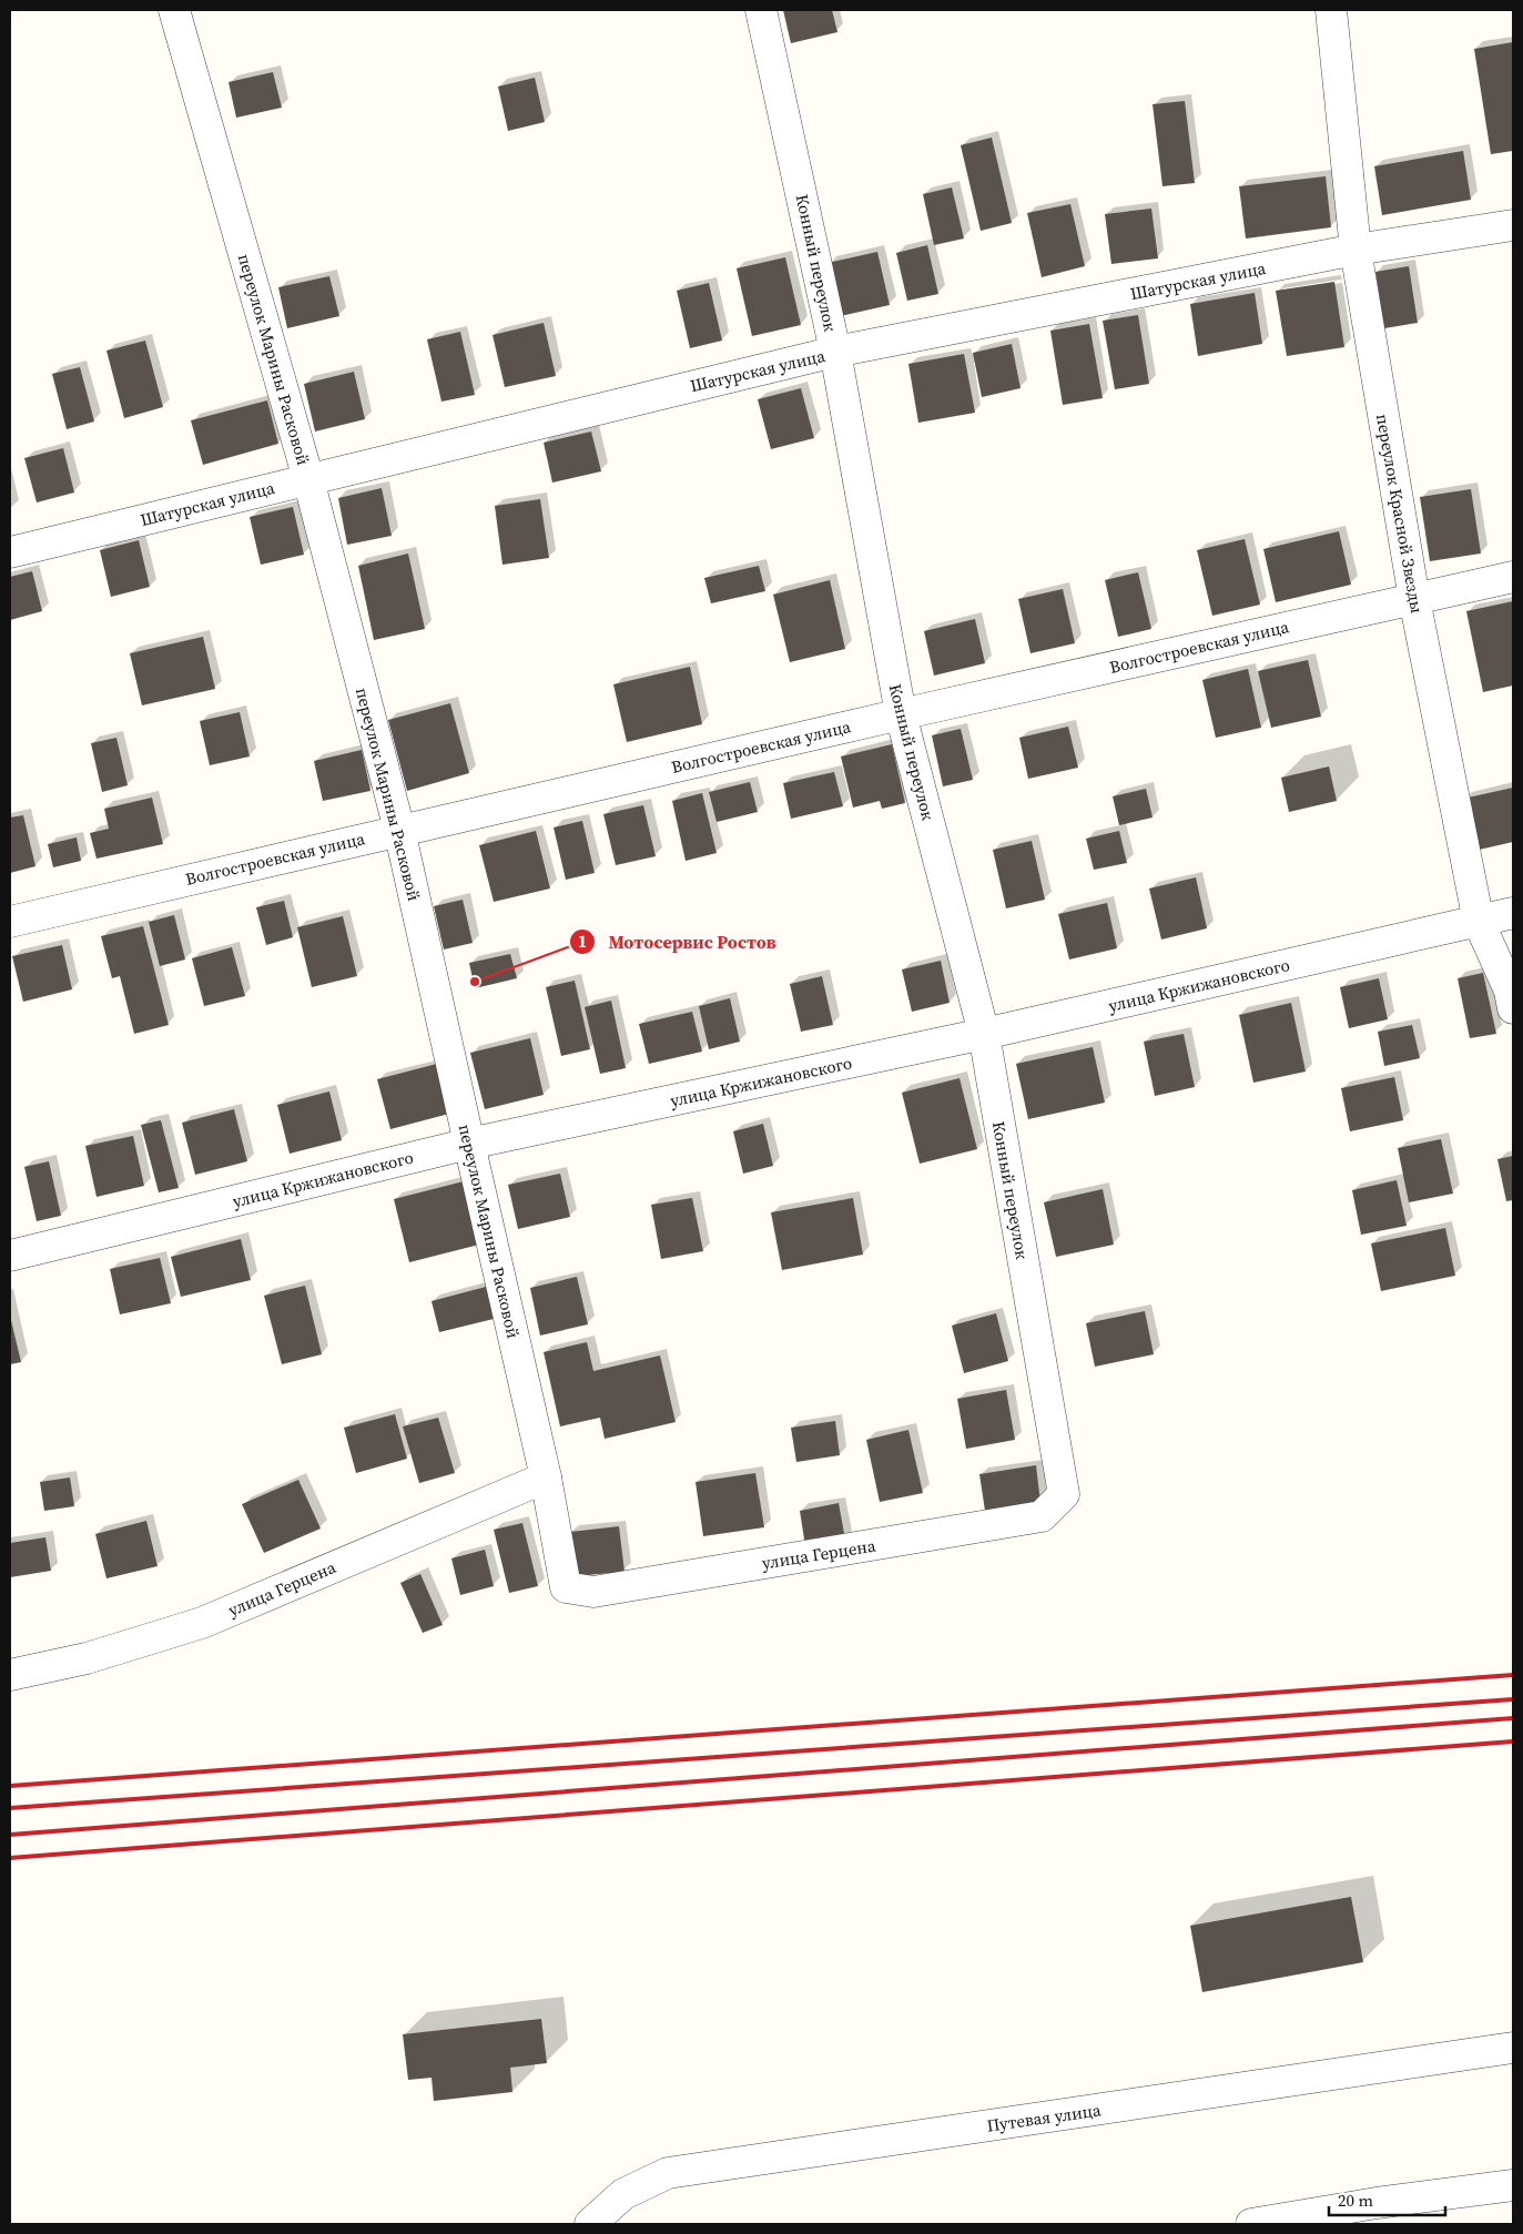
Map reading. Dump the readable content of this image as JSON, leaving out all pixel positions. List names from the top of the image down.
{
  "streets": {
    "street": [
      "Конный переулок",
      "Шатурская улица",
      "переулок Марины Расковой",
      "переулок Красной Звезды",
      "Волгостроевская улица",
      "улица Кржижановского",
      "улица Герцена",
      "Путевая улица"
    ]
  },
  "crossings": [
    ["Конный переулок", "Шатурская улица"],
    ["Конный переулок", "Волгостроевская улица"],
    ["Конный переулок", "улица Кржижановского"],
    ["Конный переулок", "улица Герцена"],
    ["Шатурская улица", "переулок Марины Расковой"],
    ["Шатурская улица", "переулок Красной Звезды"],
    ["переулок Марины Расковой", "Волгостроевская улица"],
    ["переулок Марины Расковой", "улица Кржижановского"],
    ["переулок Марины Расковой", "улица Герцена"],
    ["переулок Красной Звезды", "Волгостроевская улица"],
    ["переулок Красной Звезды", "улица Кржижановского"]
  ],
  "places": ["Мотосервис Ростов"],
  "scale_bar": "20 m"
}
